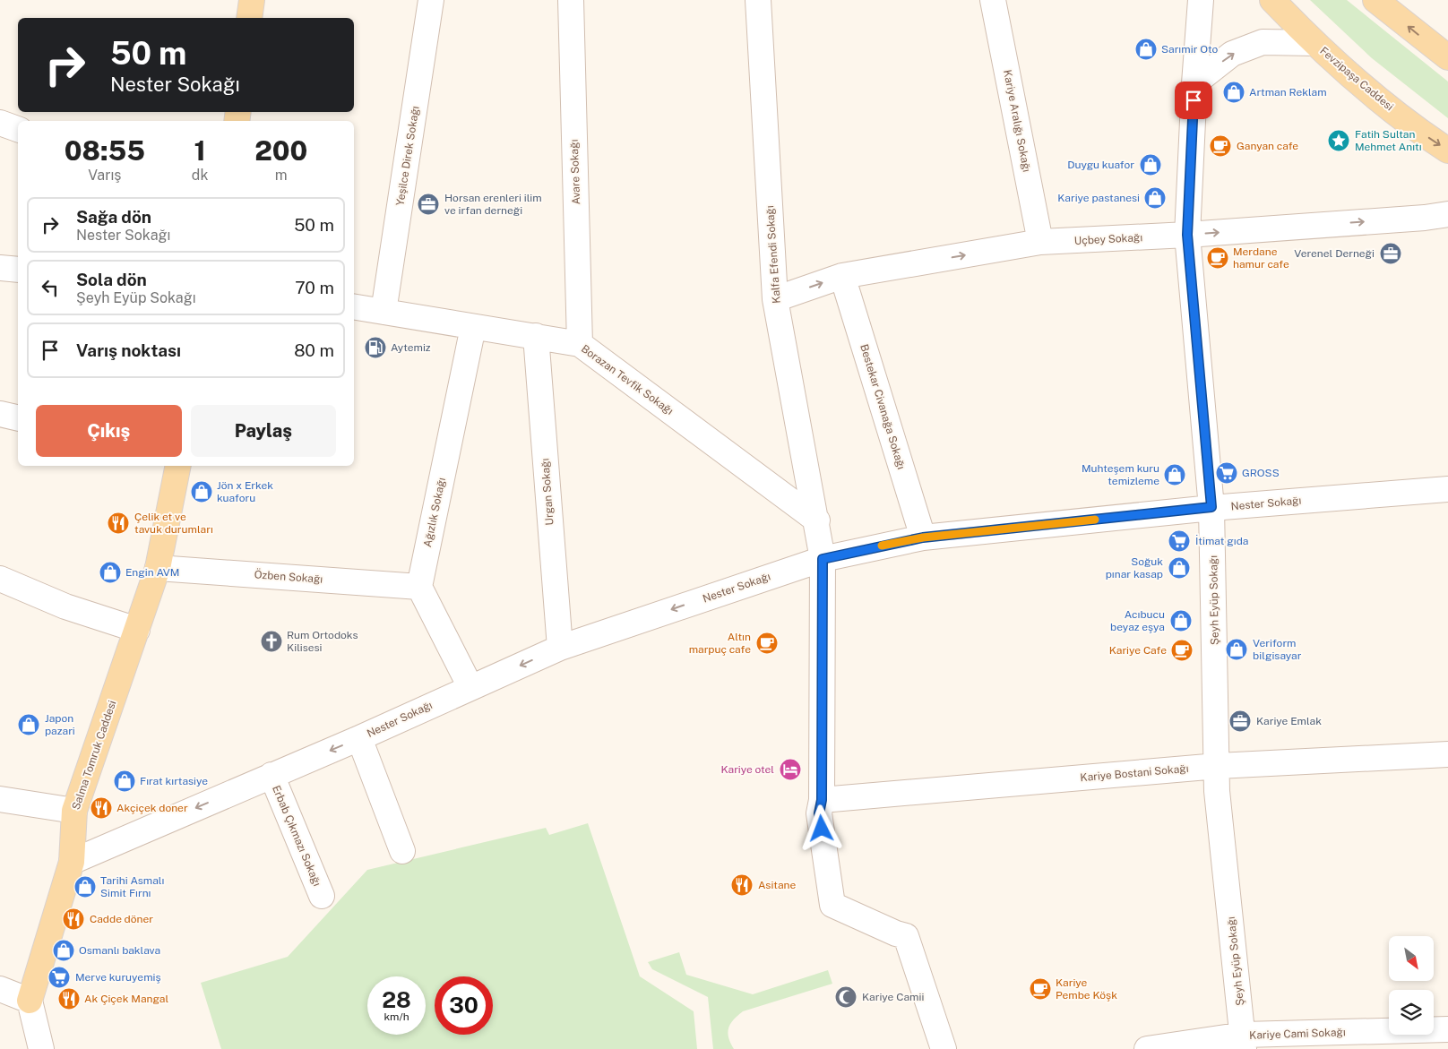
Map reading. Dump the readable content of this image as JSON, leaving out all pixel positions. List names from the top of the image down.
{
  "streets": {
    "main road": ["Fevzipaşa Caddesi", "Salma Tomruk Caddesi"],
    "street": [
      "Kariye Aralığı Sokağı",
      "Yeşilce Direk Sokağı",
      "Avare Sokağı",
      "Uçbey Sokağı",
      "Kalfa Efendi Sokağı",
      "Borazan Tevfik Sokağı",
      "Bestekar Civanağa Sokağı",
      "Urgan Sokağı",
      "Nester Sokağı",
      "Ağızlık Sokağı",
      "Özben Sokağı",
      "Şeyh Eyüp Sokağı",
      "Kariye Bostani Sokağı",
      "Erbab Çıkmazı Sokağı",
      "Kariye Cami Sokağı"
    ]
  },
  "crossings": [
    ["Kariye Aralığı Sokağı", "Uçbey Sokağı"],
    ["Yeşilce Direk Sokağı", "Borazan Tevfik Sokağı"],
    ["Avare Sokağı", "Borazan Tevfik Sokağı"],
    ["Uçbey Sokağı", "Kalfa Efendi Sokağı"],
    ["Uçbey Sokağı", "Bestekar Civanağa Sokağı"],
    ["Uçbey Sokağı", "Şeyh Eyüp Sokağı"],
    ["Kalfa Efendi Sokağı", "Borazan Tevfik Sokağı"],
    ["Kalfa Efendi Sokağı", "Nester Sokağı"],
    ["Kalfa Efendi Sokağı", "Kariye Bostani Sokağı"],
    ["Borazan Tevfik Sokağı", "Urgan Sokağı"],
    ["Borazan Tevfik Sokağı", "Ağızlık Sokağı"],
    ["Bestekar Civanağa Sokağı", "Nester Sokağı"],
    ["Urgan Sokağı", "Nester Sokağı"],
    ["Nester Sokağı", "Şeyh Eyüp Sokağı"],
    ["Nester Sokağı", "Salma Tomruk Caddesi"],
    ["Nester Sokağı", "Erbab Çıkmazı Sokağı"],
    ["Ağızlık Sokağı", "Özben Sokağı"],
    ["Özben Sokağı", "Salma Tomruk Caddesi"],
    ["Şeyh Eyüp Sokağı", "Kariye Bostani Sokağı"],
    ["Şeyh Eyüp Sokağı", "Kariye Cami Sokağı"]
  ],
  "one_way": ["Uçbey Sokağı", "Nester Sokağı"],
  "places": {
    "shop": [
      "Sarımir Oto",
      "Artman Reklam",
      "Duygu kuafor",
      "Kariye pastanesi",
      "Muhteşem kuru temizleme",
      "Jön x Erkek kuaforu",
      "Soğuk pınar kasap",
      "Engin AVM",
      "Acıbucu beyaz eşya",
      "Veriform bilgisayar",
      "Japon pazari",
      "Fırat kırtasiye",
      "Tarihi Asmalı Simit Fırnı",
      "Osmanlı baklava"
    ],
    "place": ["Fatih Sultan Mehmet Anıtı"],
    "cafe": [
      "Ganyan cafe",
      "Merdane hamur cafe",
      "Altın marpuç cafe",
      "Kariye Cafe",
      "Kariye Pembe Köşk"
    ],
    "office": ["Horsan erenleri ilim ve irfan derneği", "Verenel Derneği", "Kariye Emlak"],
    "fuel station": ["Aytemiz"],
    "supermarket": ["GROSS", "İtimat gıda", "Merve kuruyemiş"],
    "restaurant": [
      "Çelik et ve tavuk durumları",
      "Akçiçek doner",
      "Asitane",
      "Cadde döner",
      "Ak Çiçek Mangal"
    ],
    "church": ["Rum Ortodoks Kilisesi"],
    "hotel": ["Kariye otel"],
    "mosque": ["Kariye Camii"]
  },
  "north": "bottom right",
  "page": {
    "turn": ["50 m", "Nester Sokağı"],
    "eta": [
      "08:55",
      "Varış",
      "1",
      "dk",
      "200",
      "m"
    ],
    "list": [
      {
        "name": "Sağa dön",
        "note": "Nester Sokağı",
        "value": "50 m"
      },
      {
        "name": "Sola dön",
        "note": "Şeyh Eyüp Sokağı",
        "value": "70 m"
      },
      {
        "name": "Varış noktası",
        "value": "80 m"
      }
    ],
    "buttons": ["Çıkış", "Paylaş"],
    "speed": "28 km/h",
    "limit": "30"
  }
}
